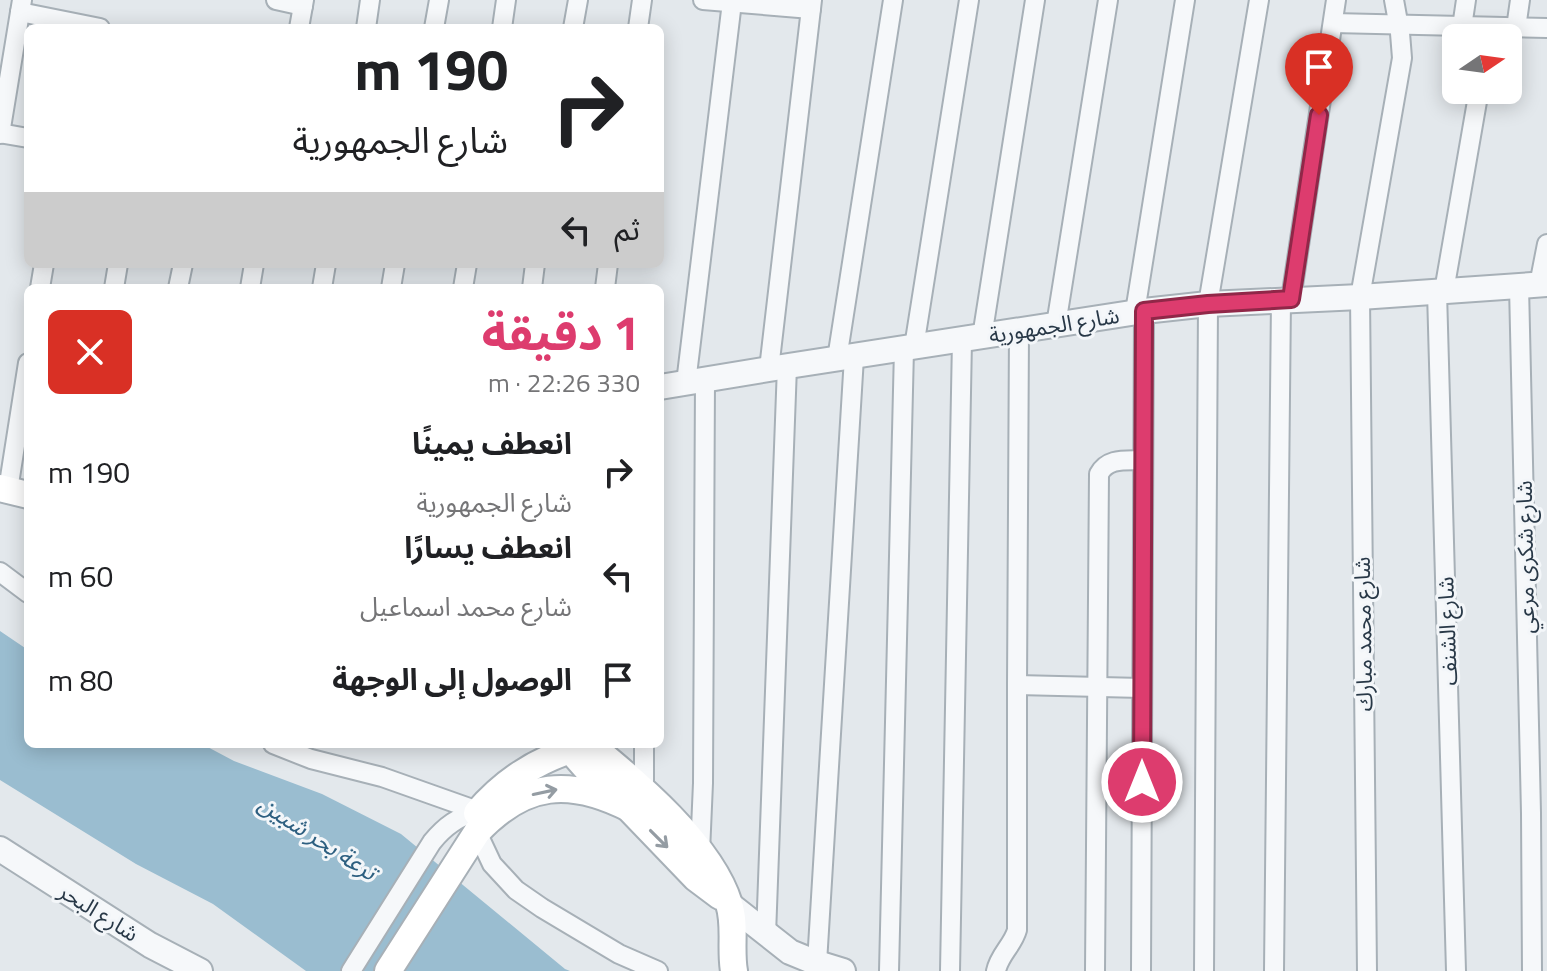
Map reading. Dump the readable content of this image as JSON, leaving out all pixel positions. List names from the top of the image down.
{
  "streets": {
    "street": [
      "شارع الجمهورية",
      "شارع شكرى مرعي",
      "شارع الشنف",
      "شارع محمد مبارك",
      "شارع البحر"
    ]
  },
  "crossings": [
    ["شارع الجمهورية", "شارع شكرى مرعي"],
    ["شارع الجمهورية", "شارع الشنف"],
    ["شارع الجمهورية", "شارع محمد مبارك"]
  ],
  "water": ["ترعة بحر شبين"],
  "north": "right",
  "page": {
    "turn": ["190 m", "شارع الجمهورية"],
    "then": "ثم",
    "heading": ["1 دقيقة", "330 m · 22:26"],
    "list": [
      {
        "name": "انعطف يمينًا",
        "note": "شارع الجمهورية",
        "value": "190 m"
      },
      {
        "name": "انعطف يسارًا",
        "note": "شارع محمد اسماعيل",
        "value": "60 m"
      },
      {
        "name": "الوصول إلى الوجهة",
        "value": "80 m"
      }
    ]
  }
}
